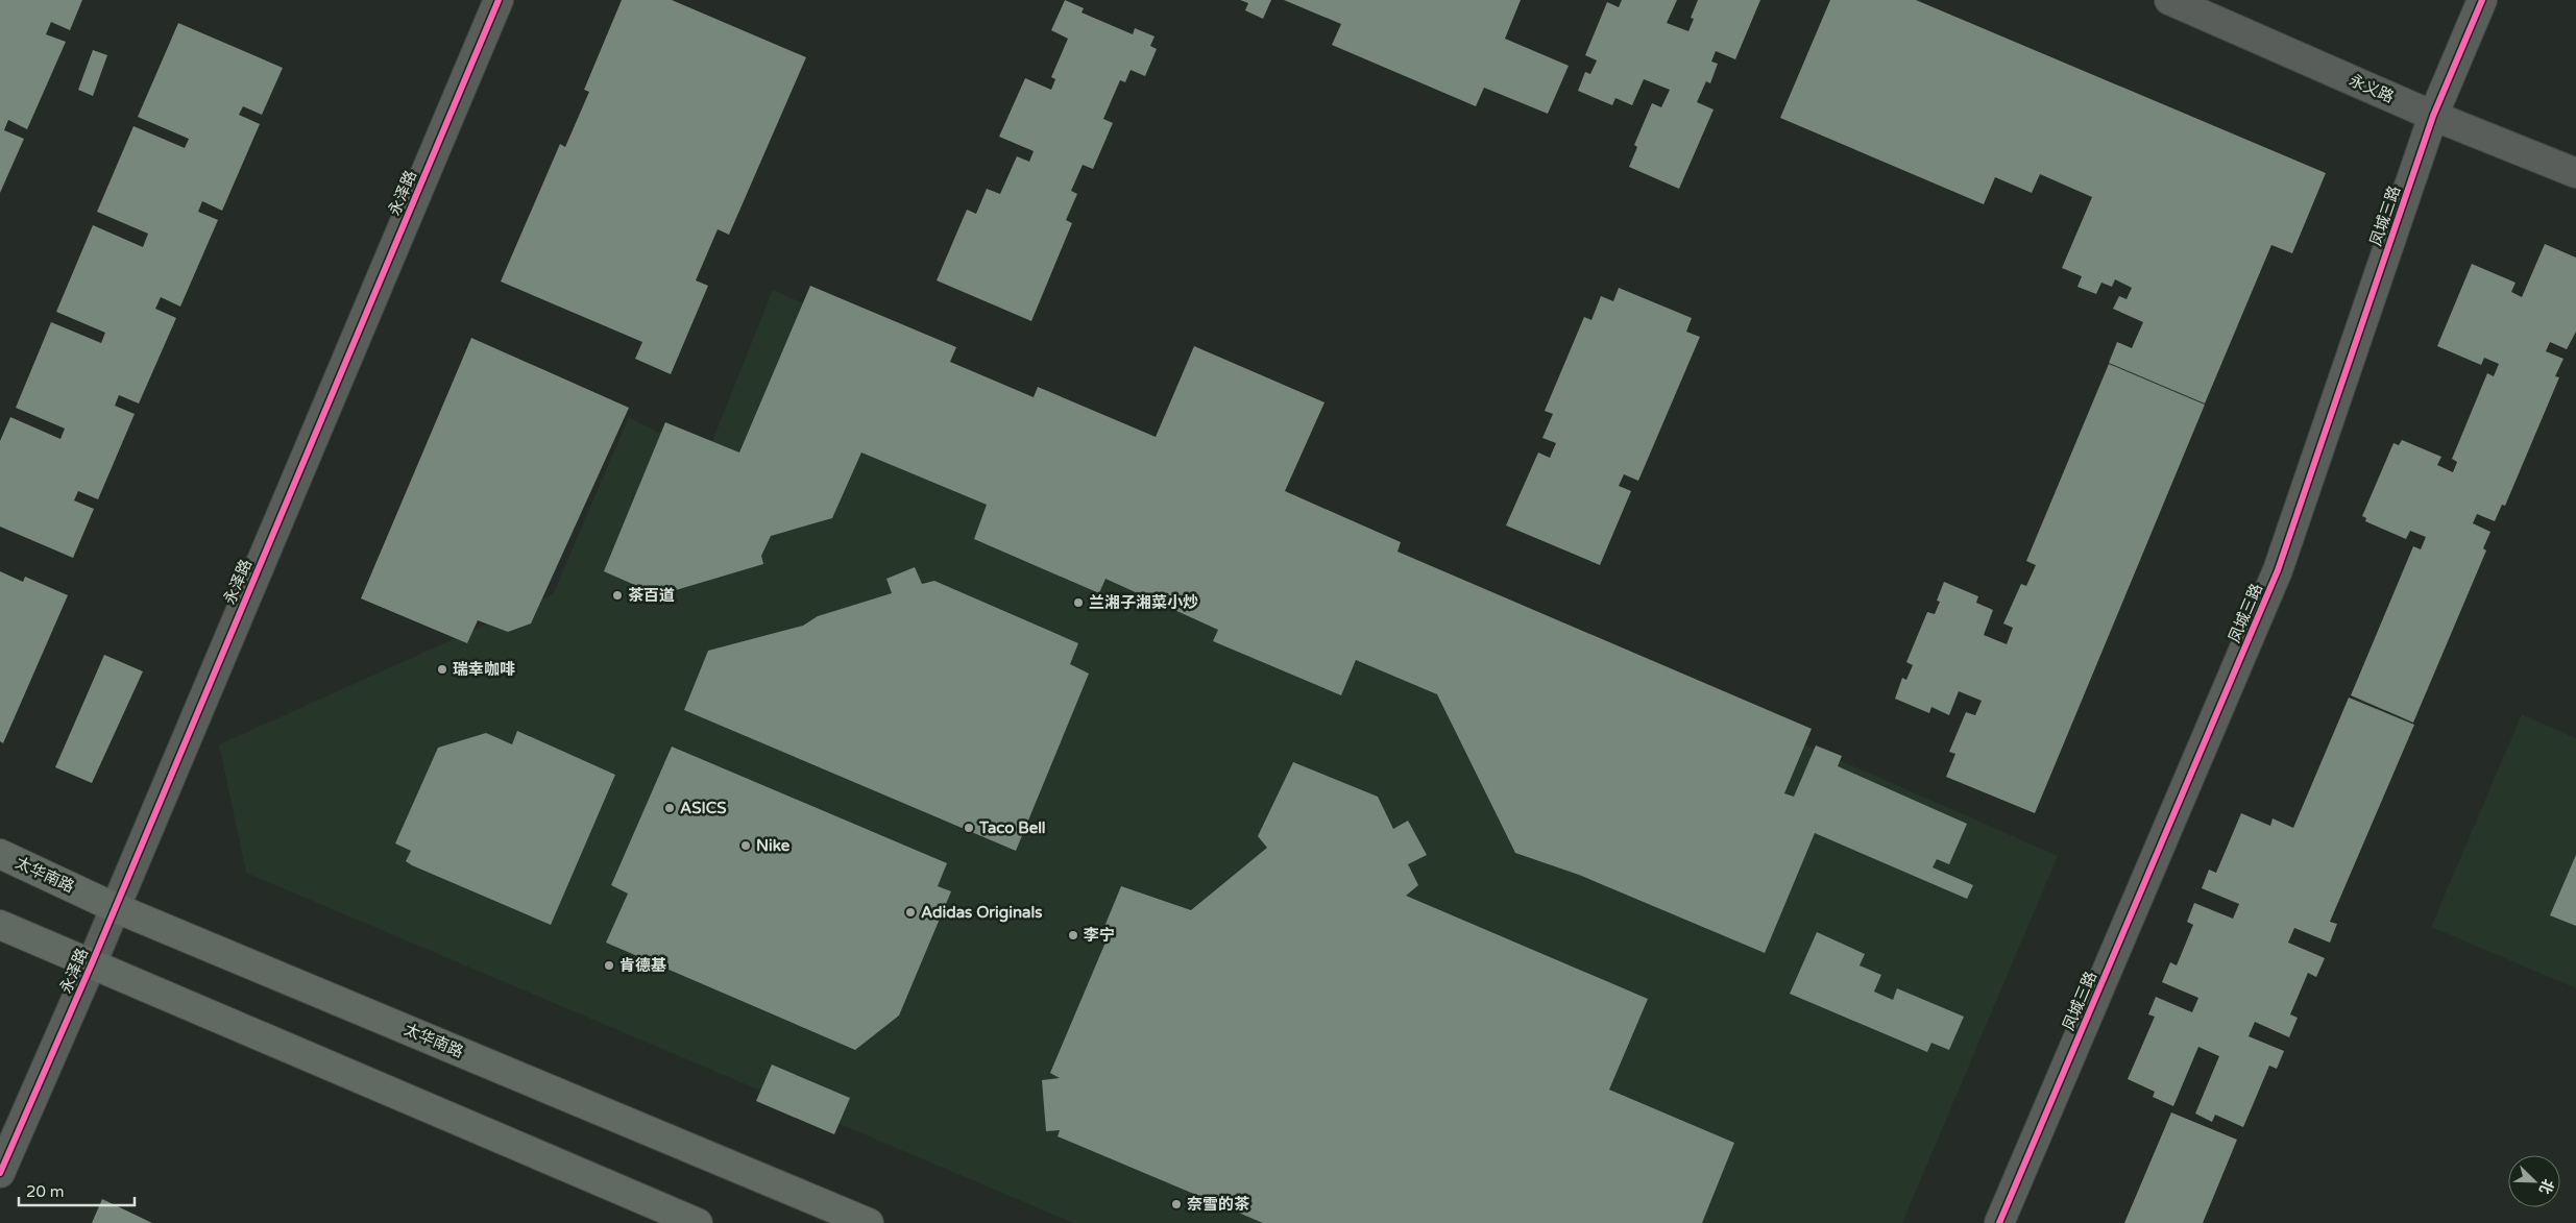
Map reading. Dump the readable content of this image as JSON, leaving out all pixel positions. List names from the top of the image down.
{
  "streets": {
    "main road": ["太华南路"],
    "street": ["永义路", "永泽路", "凤城三路"]
  },
  "crossings": [
    ["永义路", "凤城三路"],
    ["永泽路", "太华南路"]
  ],
  "places": [
    "茶百道",
    "兰湘子湘菜小炒",
    "瑞幸咖啡",
    "ASICS",
    "Taco Bell",
    "Nike",
    "Adidas Originals",
    "李宁",
    "肯德基",
    "奈雪的茶"
  ],
  "scale_bar": "20 m",
  "north": "bottom right"
}
